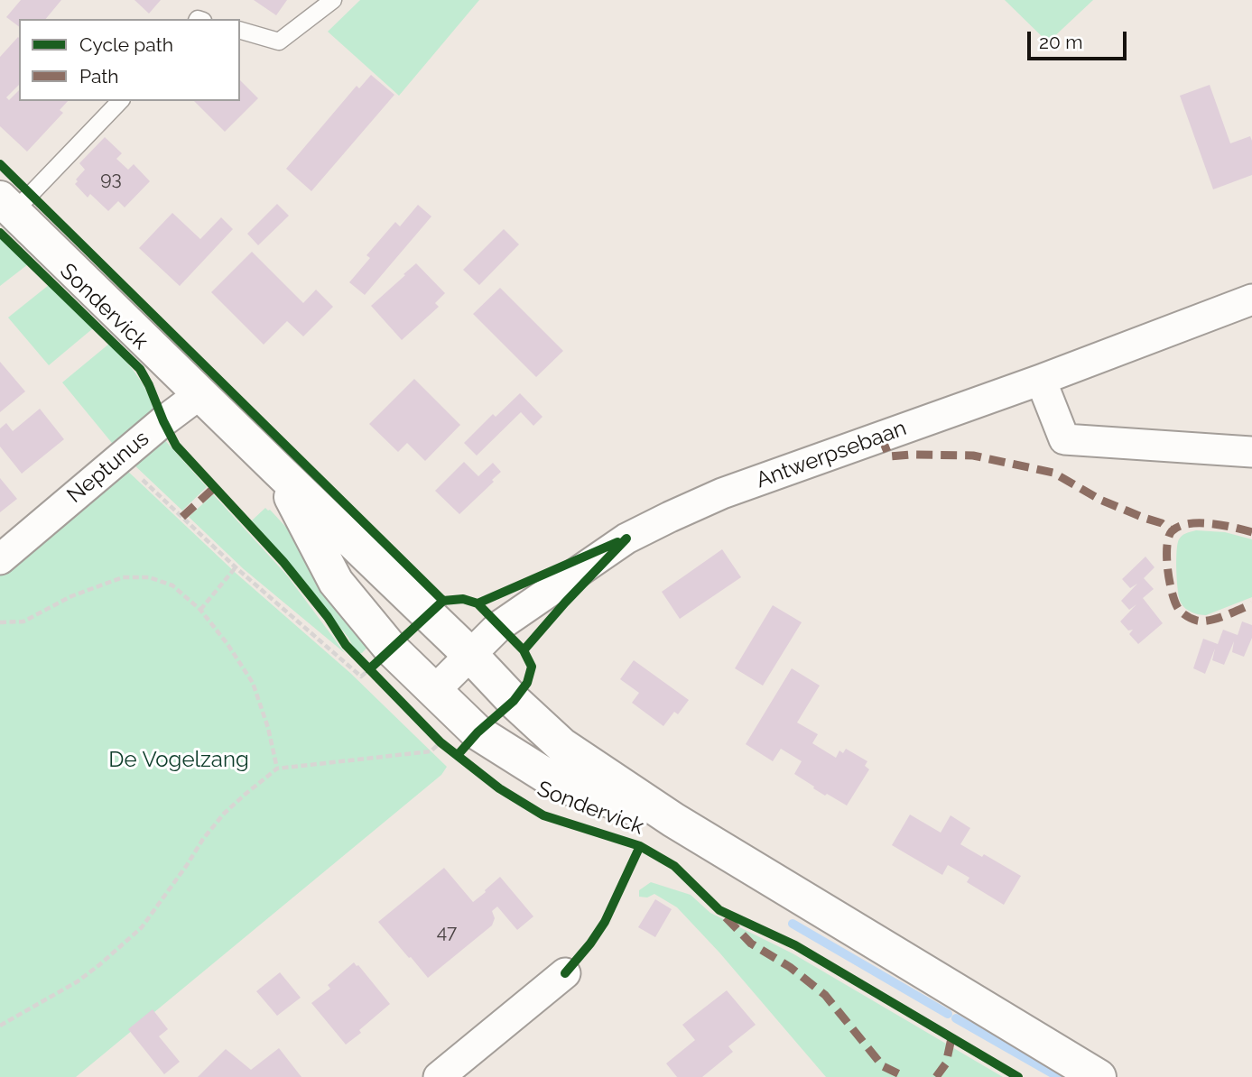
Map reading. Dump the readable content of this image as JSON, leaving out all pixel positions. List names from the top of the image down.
{
  "streets": {
    "street": ["Sondervick", "Antwerpsebaan", "Neptunus"]
  },
  "crossings": [
    ["Sondervick", "Antwerpsebaan"],
    ["Sondervick", "Neptunus"]
  ],
  "parks": ["De Vogelzang"],
  "house_numbers": ["93", "47"],
  "legend": ["Cycle path", "Path"],
  "scale_bar": "20 m"
}
